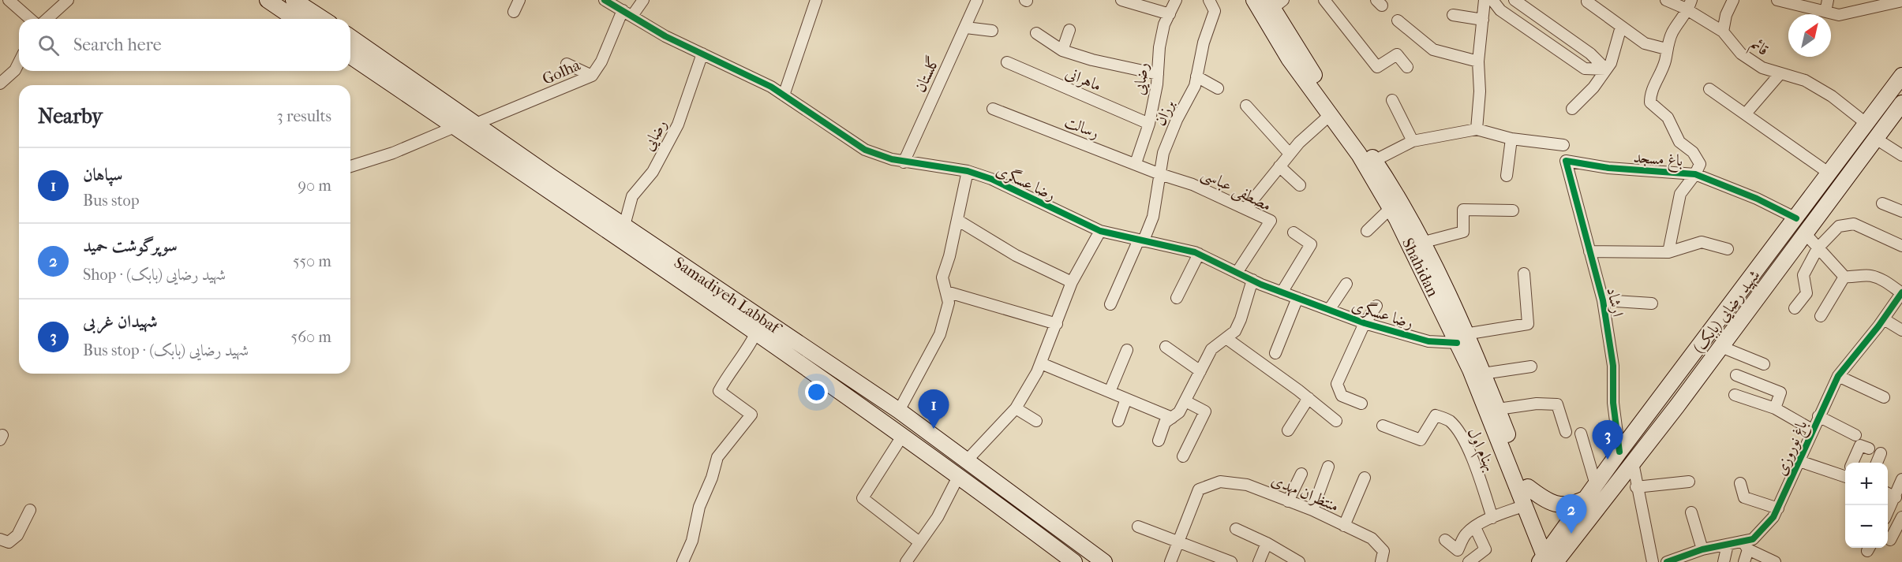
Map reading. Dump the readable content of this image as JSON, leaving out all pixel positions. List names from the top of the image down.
{
  "streets": {
    "main road": ["Shahidan", "Samadiyeh Labbaf", "شهید رضایی (بابک)"],
    "street": [
      "قائم",
      "Golha",
      "گلستان",
      "ماهرانی",
      "رضایی",
      "برزان",
      "رسالت",
      "باغ مسجد",
      "رضا عسگری",
      "مصطفی عباسی",
      "ارشاد",
      "باغ نوروزی",
      "بهنام اول",
      "منتظران مهدی"
    ]
  },
  "crossings": [
    ["قائم", "شهید رضایی (بابک)"],
    ["Golha", "رضا عسگری"],
    ["Golha", "Samadiyeh Labbaf"],
    ["گلستان", "رضا عسگری"],
    ["ماهرانی", "رضایی"],
    ["رضایی", "رسالت"],
    ["رضایی", "رضا عسگری"],
    ["رضایی", "Samadiyeh Labbaf"],
    ["برزان", "رسالت"],
    ["برزان", "رضا عسگری"],
    ["برزان", "مصطفی عباسی"],
    ["رسالت", "مصطفی عباسی"],
    ["باغ مسجد", "ارشاد"],
    ["باغ مسجد", "شهید رضایی (بابک)"],
    ["رضا عسگری", "مصطفی عباسی"],
    ["رضا عسگری", "Shahidan"],
    ["Shahidan", "شهید رضایی (بابک)"],
    ["ارشاد", "شهید رضایی (بابک)"]
  ],
  "north": "top right",
  "page": {
    "search": "Search here",
    "heading": ["Nearby", "3 results"],
    "list": [
      {
        "mark": "1",
        "name": "سپاهان",
        "note": "Bus stop",
        "value": "90 m"
      },
      {
        "mark": "2",
        "name": "سوپرگوشت حمید",
        "note": "Shop · شهید رضایی (بابک)",
        "value": "550 m"
      },
      {
        "mark": "3",
        "name": "شهیدان غربی",
        "note": "Bus stop · شهید رضایی (بابک)",
        "value": "560 m"
      }
    ],
    "pins": ["1", "3", "2"],
    "map_buttons": ["+", "−"]
  }
}
